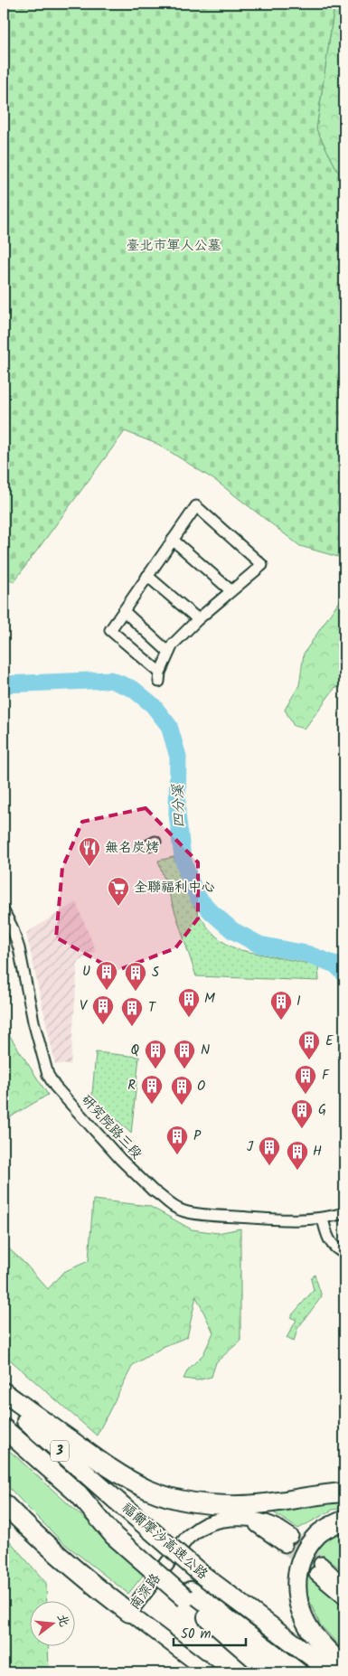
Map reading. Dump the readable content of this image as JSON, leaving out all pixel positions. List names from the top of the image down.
{
  "streets": {
    "highway": ["3", "福爾摩沙高速公路"],
    "main road": ["南深路"],
    "street": ["研究院路三段"]
  },
  "crossings": [
    ["3", "福爾摩沙高速公路"]
  ],
  "water": ["四分溪"],
  "parks": ["臺北市軍人公墓"],
  "places": {
    "restaurant": ["無名炭烤"],
    "supermarket": ["全聯福利中心"],
    "building": [
      "U",
      "S",
      "M",
      "I",
      "V",
      "T",
      "E",
      "Q",
      "N",
      "F",
      "R",
      "O",
      "G",
      "P",
      "J",
      "H"
    ]
  },
  "scale_bar": "50 m",
  "north": "right"
}
